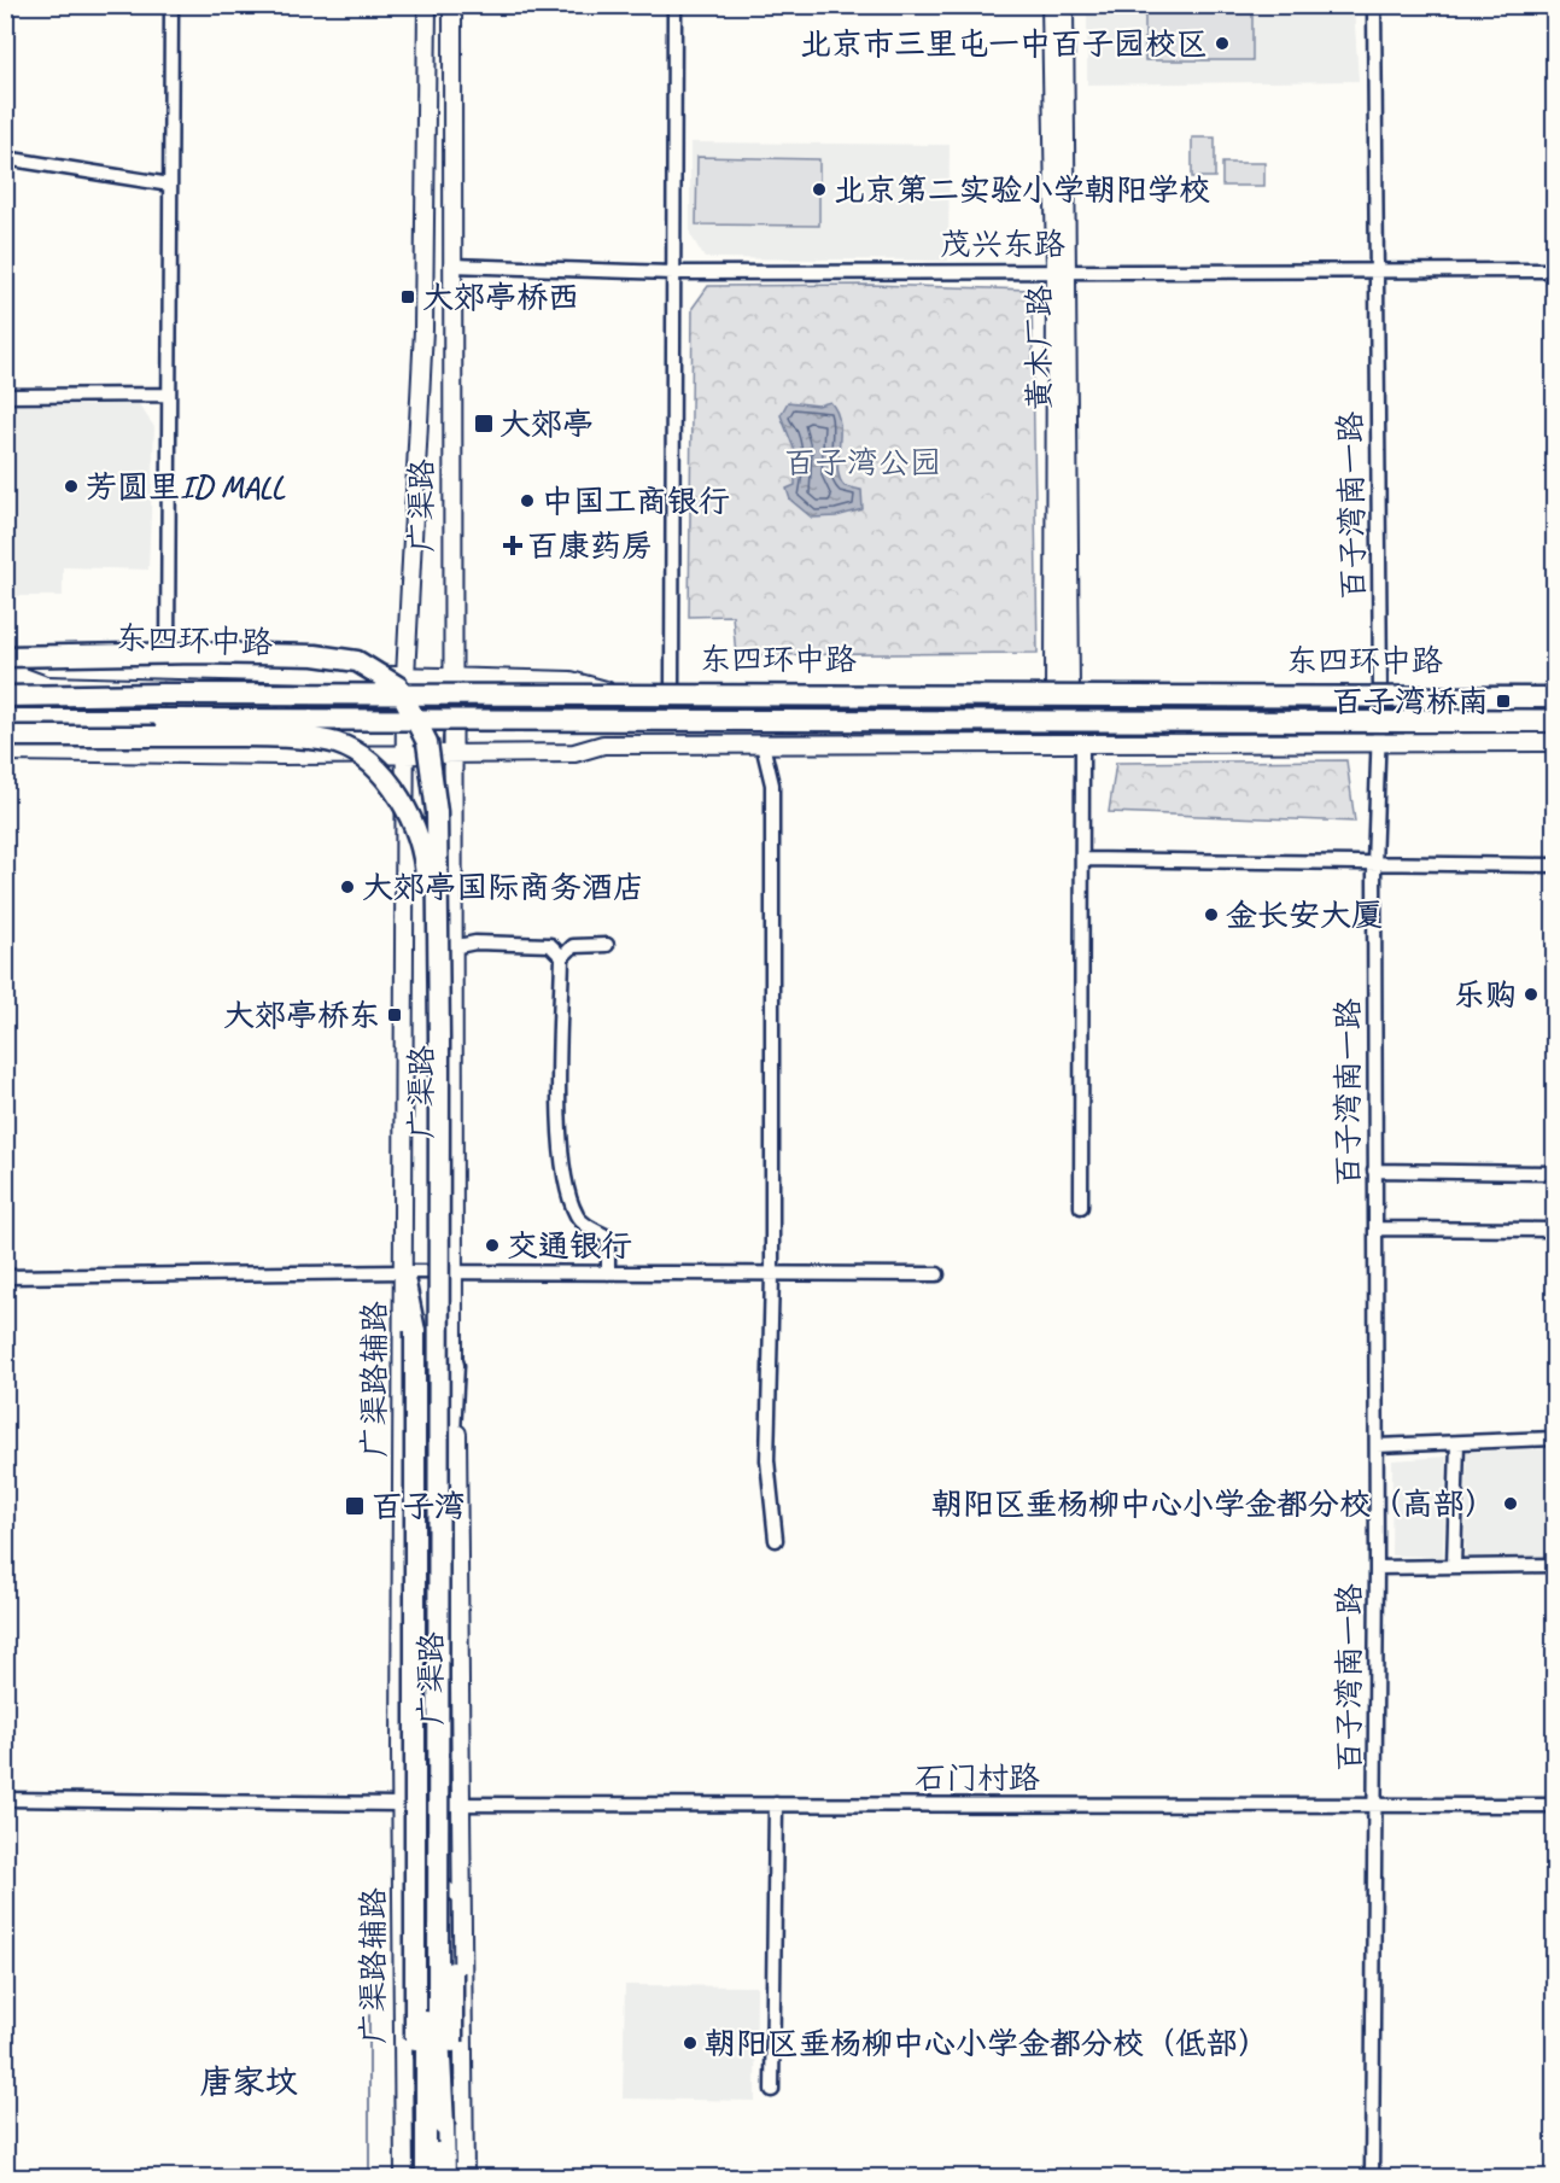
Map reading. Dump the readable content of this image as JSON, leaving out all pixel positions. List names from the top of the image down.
{
  "streets": {
    "highway": ["广渠路", "东四环中路"],
    "main road": ["黄木厂路", "广渠路辅路"],
    "street": ["茂兴东路", "百子湾南一路", "石门村路"]
  },
  "crossings": [
    ["茂兴东路", "黄木厂路"],
    ["茂兴东路", "广渠路"],
    ["茂兴东路", "百子湾南一路"],
    ["广渠路", "东四环中路"],
    ["广渠路", "广渠路辅路"],
    ["广渠路", "石门村路"],
    ["百子湾南一路", "东四环中路"],
    ["百子湾南一路", "石门村路"],
    ["东四环中路", "广渠路辅路"],
    ["广渠路辅路", "石门村路"]
  ],
  "districts": ["唐家坟"],
  "parks": ["百子湾公园"],
  "places": {
    "other": [
      "北京市三里屯一中百子园校区",
      "北京第二实验小学朝阳学校",
      "芳圆里ID MALL",
      "中国工商银行",
      "大郊亭国际商务酒店",
      "金长安大厦",
      "乐购",
      "交通银行",
      "朝阳区垂杨柳中心小学金都分校（高部）",
      "朝阳区垂杨柳中心小学金都分校（低部）"
    ],
    "transit": [
      "大郊亭桥西",
      "大郊亭",
      "百子湾桥南",
      "大郊亭桥东",
      "百子湾"
    ],
    "health": ["百康药房"]
  }
}
